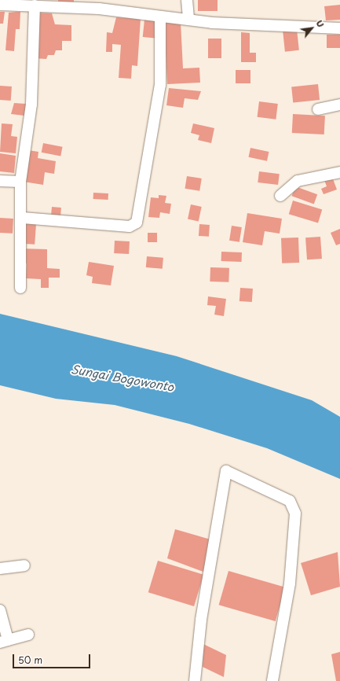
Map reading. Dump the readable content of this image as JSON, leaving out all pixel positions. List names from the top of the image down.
{
  "water": ["Sungai Bogowonto"],
  "scale_bar": "50 m",
  "north": "top right"
}
